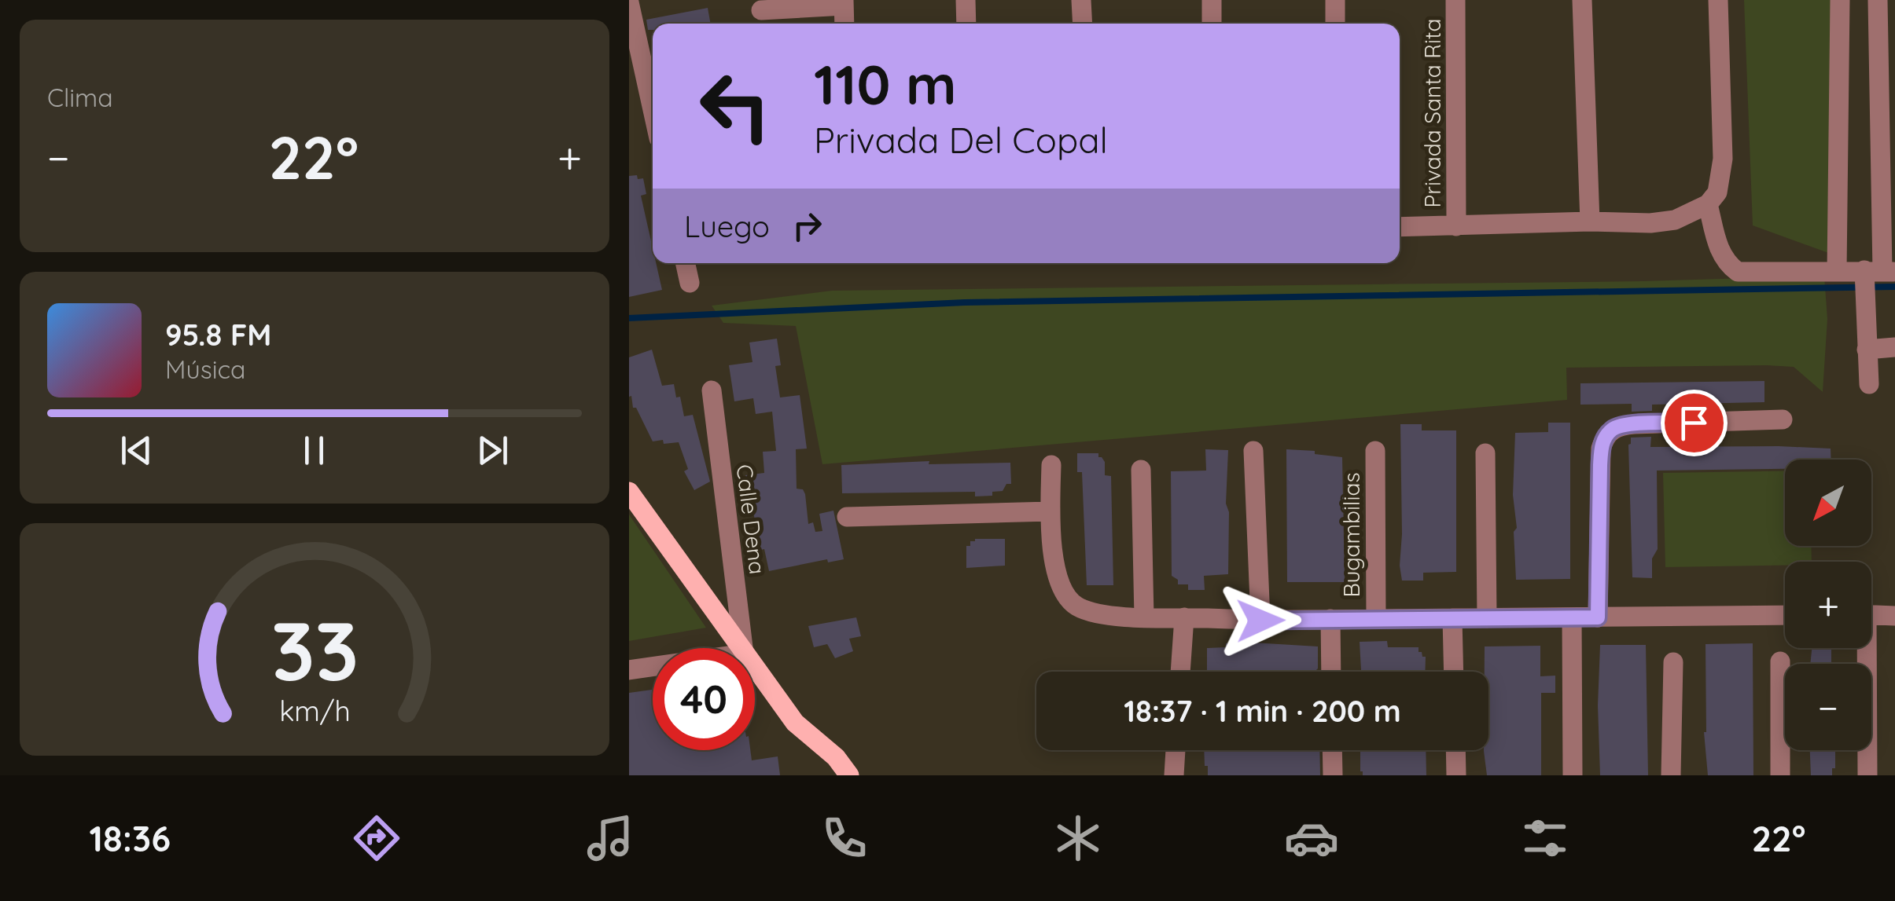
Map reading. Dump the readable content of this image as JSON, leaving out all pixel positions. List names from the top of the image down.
{
  "streets": {
    "street": ["Privada Santa Rita", "Calle Dena", "Bugambilias"]
  },
  "north": "bottom left",
  "page": {
    "tile": "Clima",
    "turn": ["110 m", "Privada Del Copal"],
    "heat": ["−", "22°", "+"],
    "then": "Luego",
    "song": ["95.8 FM", "Música"],
    "map_buttons": ["+", "−"],
    "limit": "40",
    "trip": "18:37 · 1 min · 200 m",
    "tabs": ["18:36", "22°"],
    "gauge": ["33", "km/h"]
  }
}
